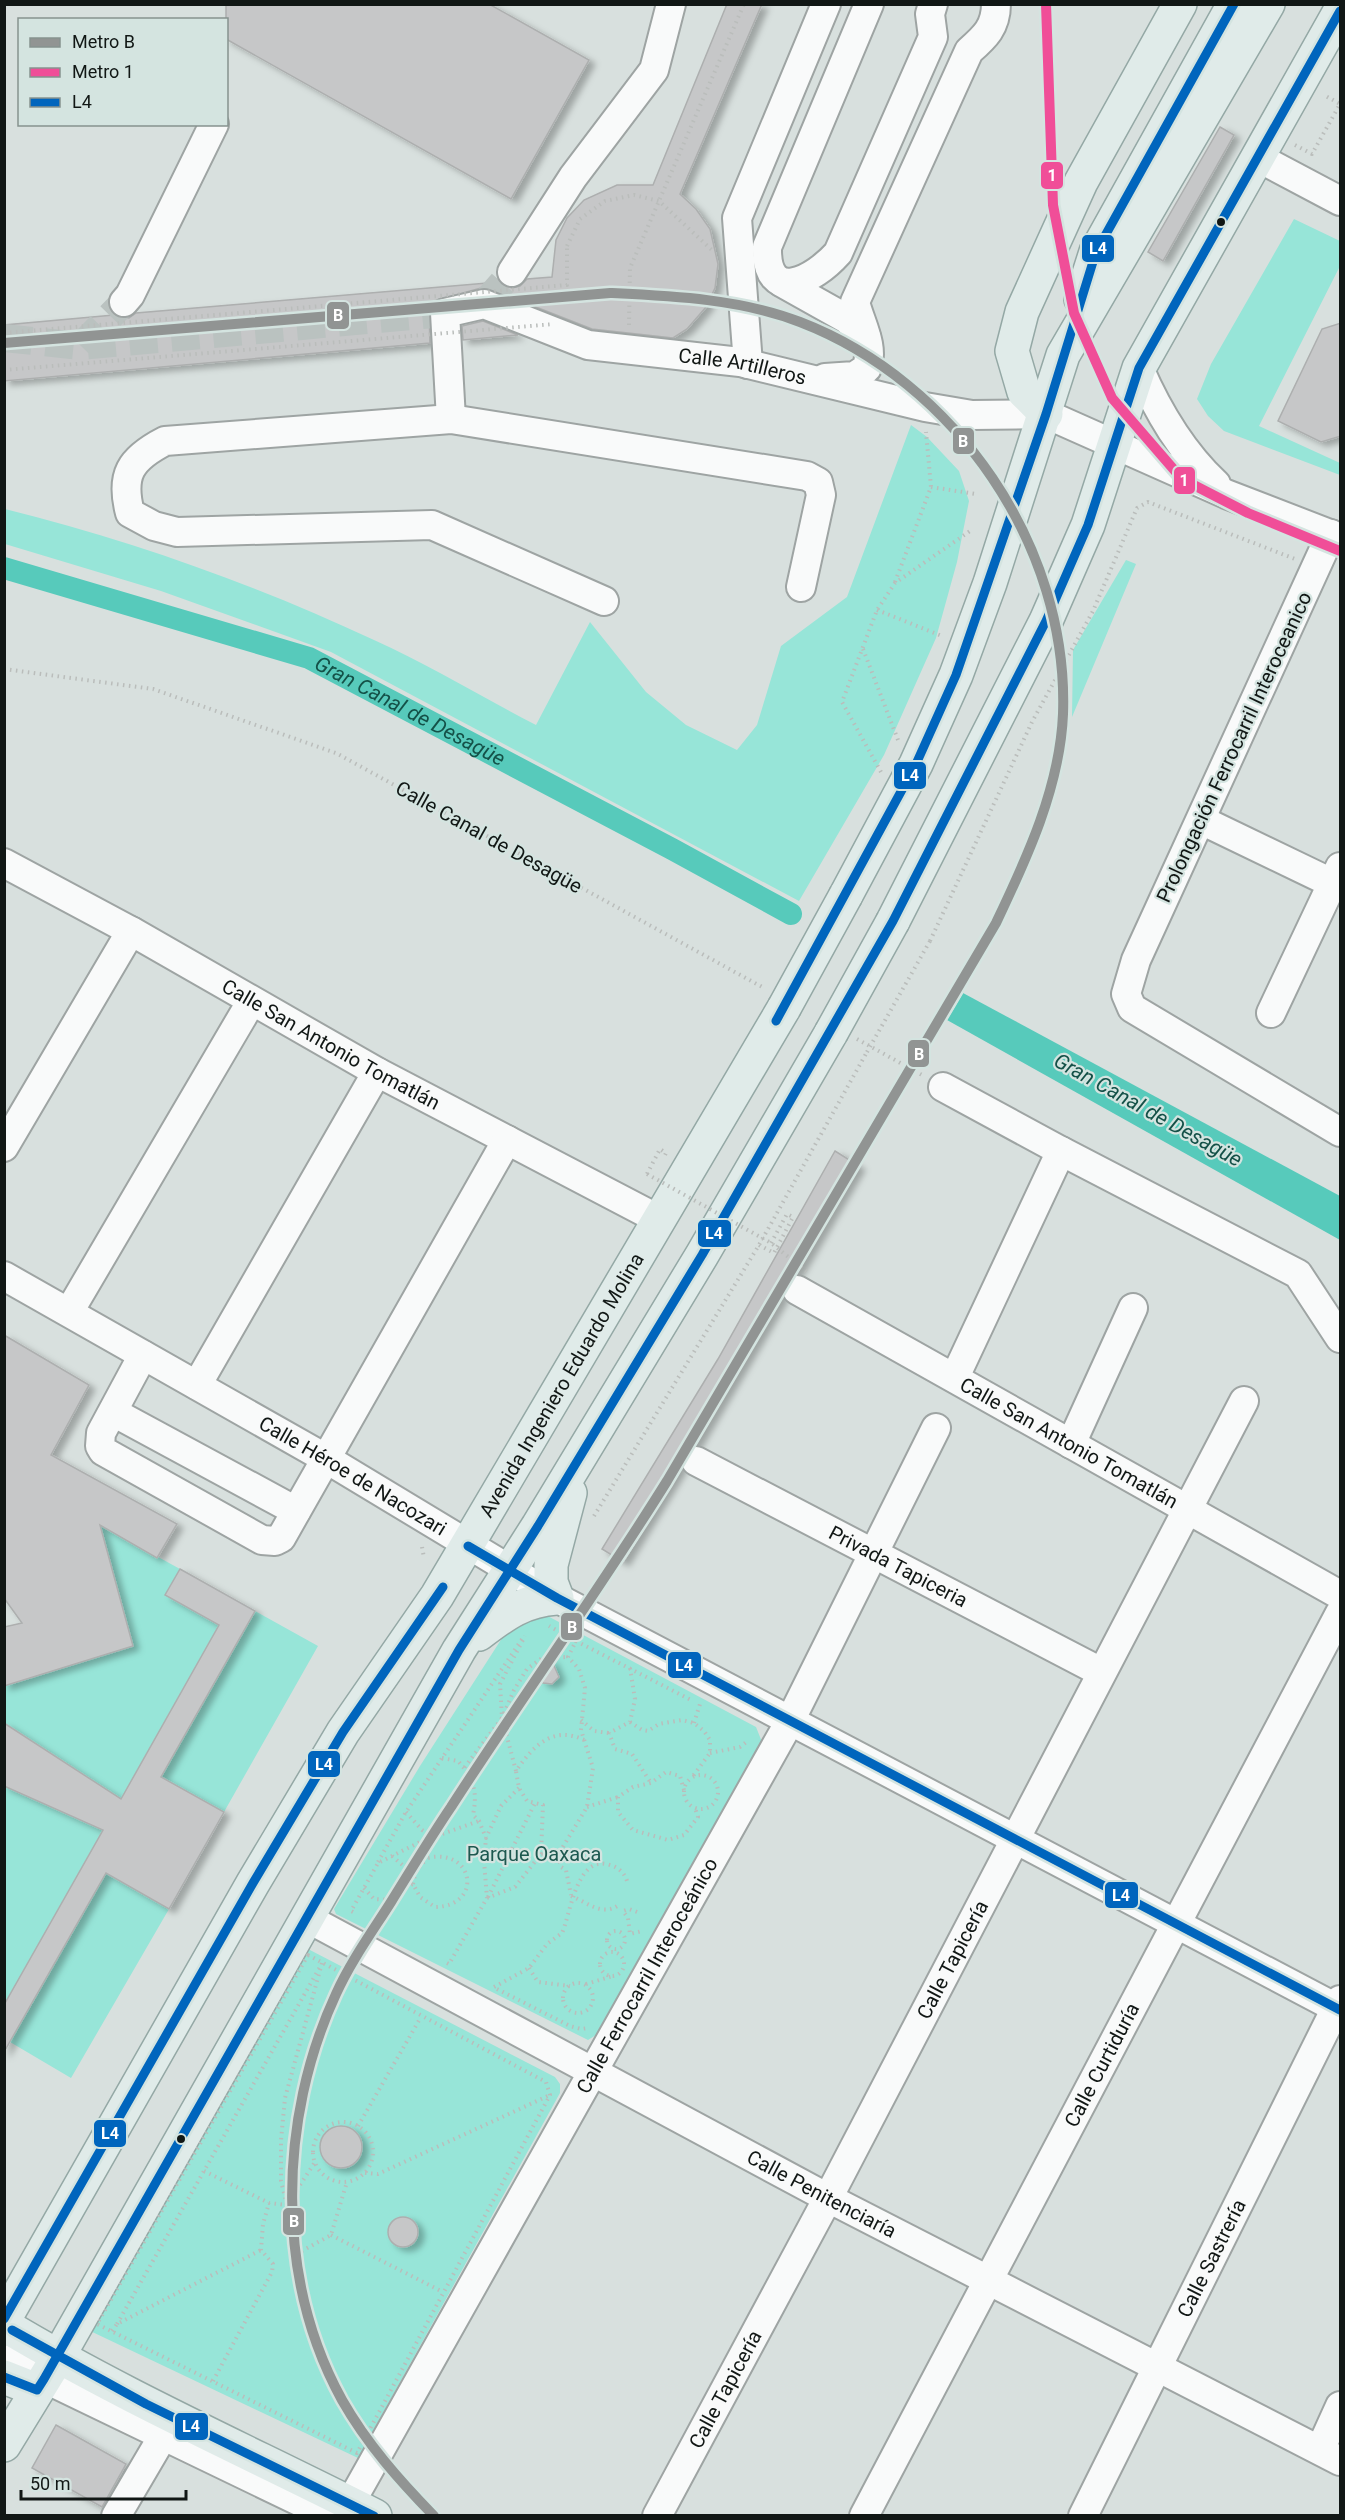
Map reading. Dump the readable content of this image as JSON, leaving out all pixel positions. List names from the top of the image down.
{
  "streets": {
    "main road": ["Avenida Ingeniero Eduardo Molina"],
    "street": [
      "Calle Artilleros",
      "Prolongación Ferrocarril Interoceanico",
      "Calle San Antonio Tomatlán",
      "Calle Héroe de Nacozari",
      "Privada Tapiceria",
      "Calle Tapicería",
      "Calle Ferrocarril Interoceánico",
      "Calle Curtiduría",
      "Calle Penitenciaría",
      "Calle Sastrería"
    ],
    "path": ["Calle Canal de Desagüe"]
  },
  "crossings": [
    ["Calle Artilleros", "Avenida Ingeniero Eduardo Molina"],
    ["Calle Canal de Desagüe", "Avenida Ingeniero Eduardo Molina"],
    ["Calle San Antonio Tomatlán", "Avenida Ingeniero Eduardo Molina"],
    ["Calle San Antonio Tomatlán", "Calle Tapicería"],
    ["Avenida Ingeniero Eduardo Molina", "Calle Héroe de Nacozari"],
    ["Calle Héroe de Nacozari", "Calle Tapicería"],
    ["Calle Héroe de Nacozari", "Calle Ferrocarril Interoceánico"],
    ["Calle Héroe de Nacozari", "Calle Curtiduría"],
    ["Calle Héroe de Nacozari", "Calle Sastrería"],
    ["Privada Tapiceria", "Calle Tapicería"],
    ["Privada Tapiceria", "Calle Ferrocarril Interoceánico"],
    ["Calle Tapicería", "Calle Penitenciaría"],
    ["Calle Ferrocarril Interoceánico", "Calle Penitenciaría"],
    ["Calle Curtiduría", "Calle Penitenciaría"],
    ["Calle Penitenciaría", "Calle Sastrería"]
  ],
  "water": ["Gran Canal de Desagüe"],
  "parks": ["Parque Oaxaca"],
  "lines": ["metro line 1", "transit line L4", "metro line B"],
  "legend": ["Metro B", "Metro 1", "L4"],
  "scale_bar": "50 m"
}
